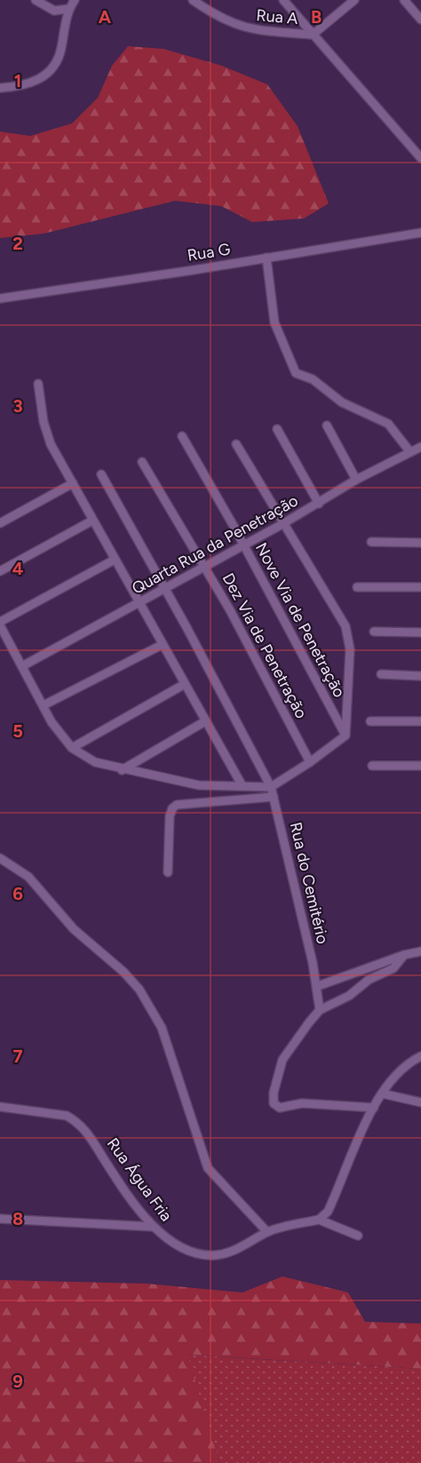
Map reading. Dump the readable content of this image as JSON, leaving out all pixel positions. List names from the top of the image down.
{
  "streets": {
    "street": [
      "Rua A",
      "Rua G",
      "Quarta Rua da Penetração",
      "Nove Via de Penetração",
      "Dez Via de Penetração",
      "Rua do Cemitério",
      "Rua Água Fria"
    ]
  },
  "crossings": [
    ["Quarta Rua da Penetração", "Nove Via de Penetração"],
    ["Quarta Rua da Penetração", "Dez Via de Penetração"],
    ["Quarta Rua da Penetração", "Rua do Cemitério"]
  ],
  "grid": {
    "columns": ["A", "B"],
    "rows": [
      "1",
      "2",
      "3",
      "4",
      "5",
      "6",
      "7",
      "8",
      "9"
    ]
  }
}
